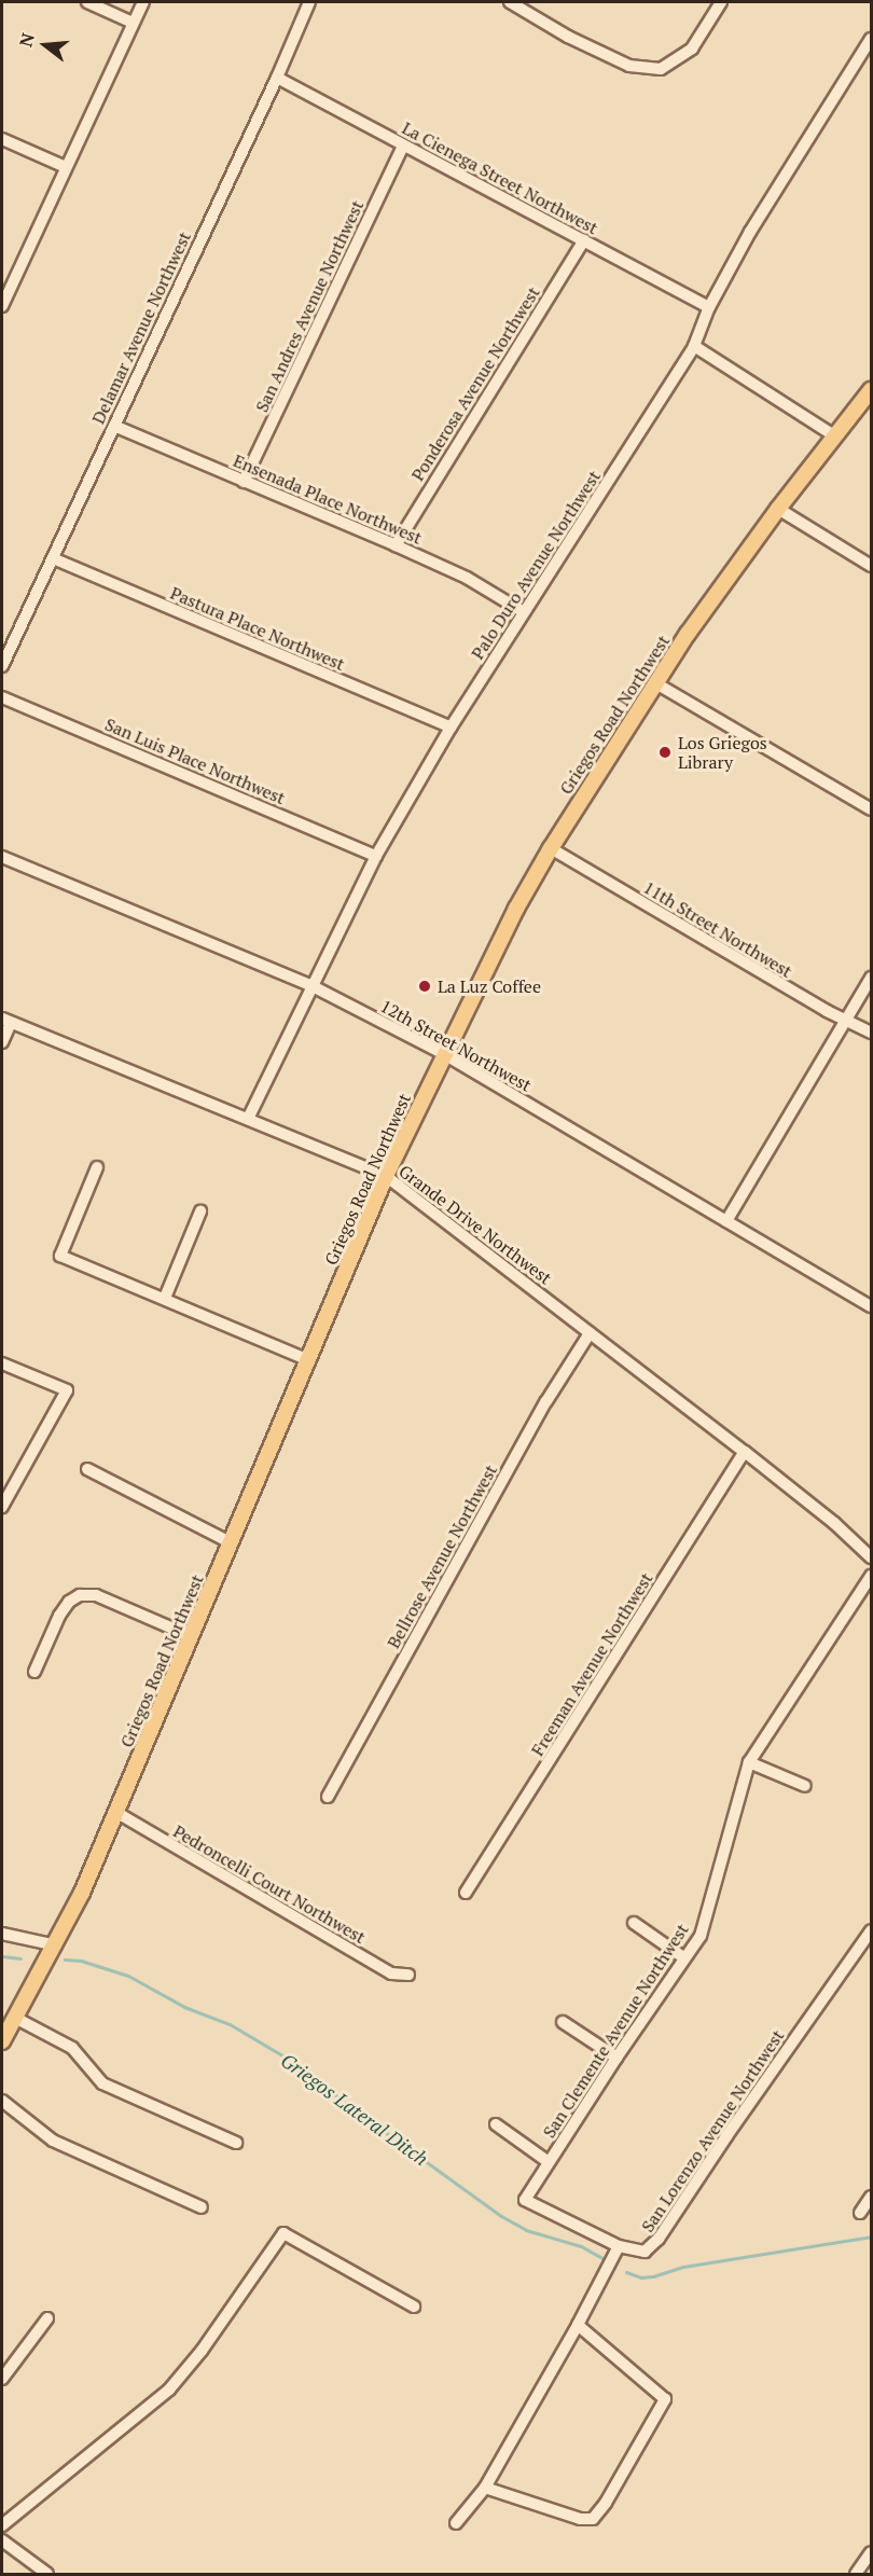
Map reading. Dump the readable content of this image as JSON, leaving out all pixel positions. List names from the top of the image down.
{
  "streets": {
    "main road": ["Griegos Road Northwest"],
    "street": [
      "La Cienega Street Northwest",
      "San Andres Avenue Northwest",
      "Delamar Avenue Northwest",
      "Ponderosa Avenue Northwest",
      "Ensenada Place Northwest",
      "Palo Duro Avenue Northwest",
      "Pastura Place Northwest",
      "San Luis Place Northwest",
      "11th Street Northwest",
      "12th Street Northwest",
      "Grande Drive Northwest",
      "Bellrose Avenue Northwest",
      "Freeman Avenue Northwest",
      "Pedroncelli Court Northwest",
      "San Clemente Avenue Northwest",
      "San Lorenzo Avenue Northwest"
    ]
  },
  "crossings": [
    ["La Cienega Street Northwest", "San Andres Avenue Northwest"],
    ["La Cienega Street Northwest", "Delamar Avenue Northwest"],
    ["La Cienega Street Northwest", "Ponderosa Avenue Northwest"],
    ["La Cienega Street Northwest", "Palo Duro Avenue Northwest"],
    ["San Andres Avenue Northwest", "Ensenada Place Northwest"],
    ["Delamar Avenue Northwest", "Ensenada Place Northwest"],
    ["Delamar Avenue Northwest", "Pastura Place Northwest"],
    ["Ponderosa Avenue Northwest", "Ensenada Place Northwest"],
    ["Ensenada Place Northwest", "Palo Duro Avenue Northwest"],
    ["Palo Duro Avenue Northwest", "Pastura Place Northwest"],
    ["Palo Duro Avenue Northwest", "San Luis Place Northwest"],
    ["Palo Duro Avenue Northwest", "12th Street Northwest"],
    ["Palo Duro Avenue Northwest", "Grande Drive Northwest"],
    ["Griegos Road Northwest", "11th Street Northwest"],
    ["Griegos Road Northwest", "12th Street Northwest"],
    ["Griegos Road Northwest", "Grande Drive Northwest"],
    ["Griegos Road Northwest", "Pedroncelli Court Northwest"],
    ["Grande Drive Northwest", "Bellrose Avenue Northwest"],
    ["Grande Drive Northwest", "Freeman Avenue Northwest"],
    ["San Clemente Avenue Northwest", "San Lorenzo Avenue Northwest"]
  ],
  "water": ["Griegos Lateral Ditch"],
  "places": ["Los Griegos Library", "La Luz Coffee"],
  "north": "left"
}
